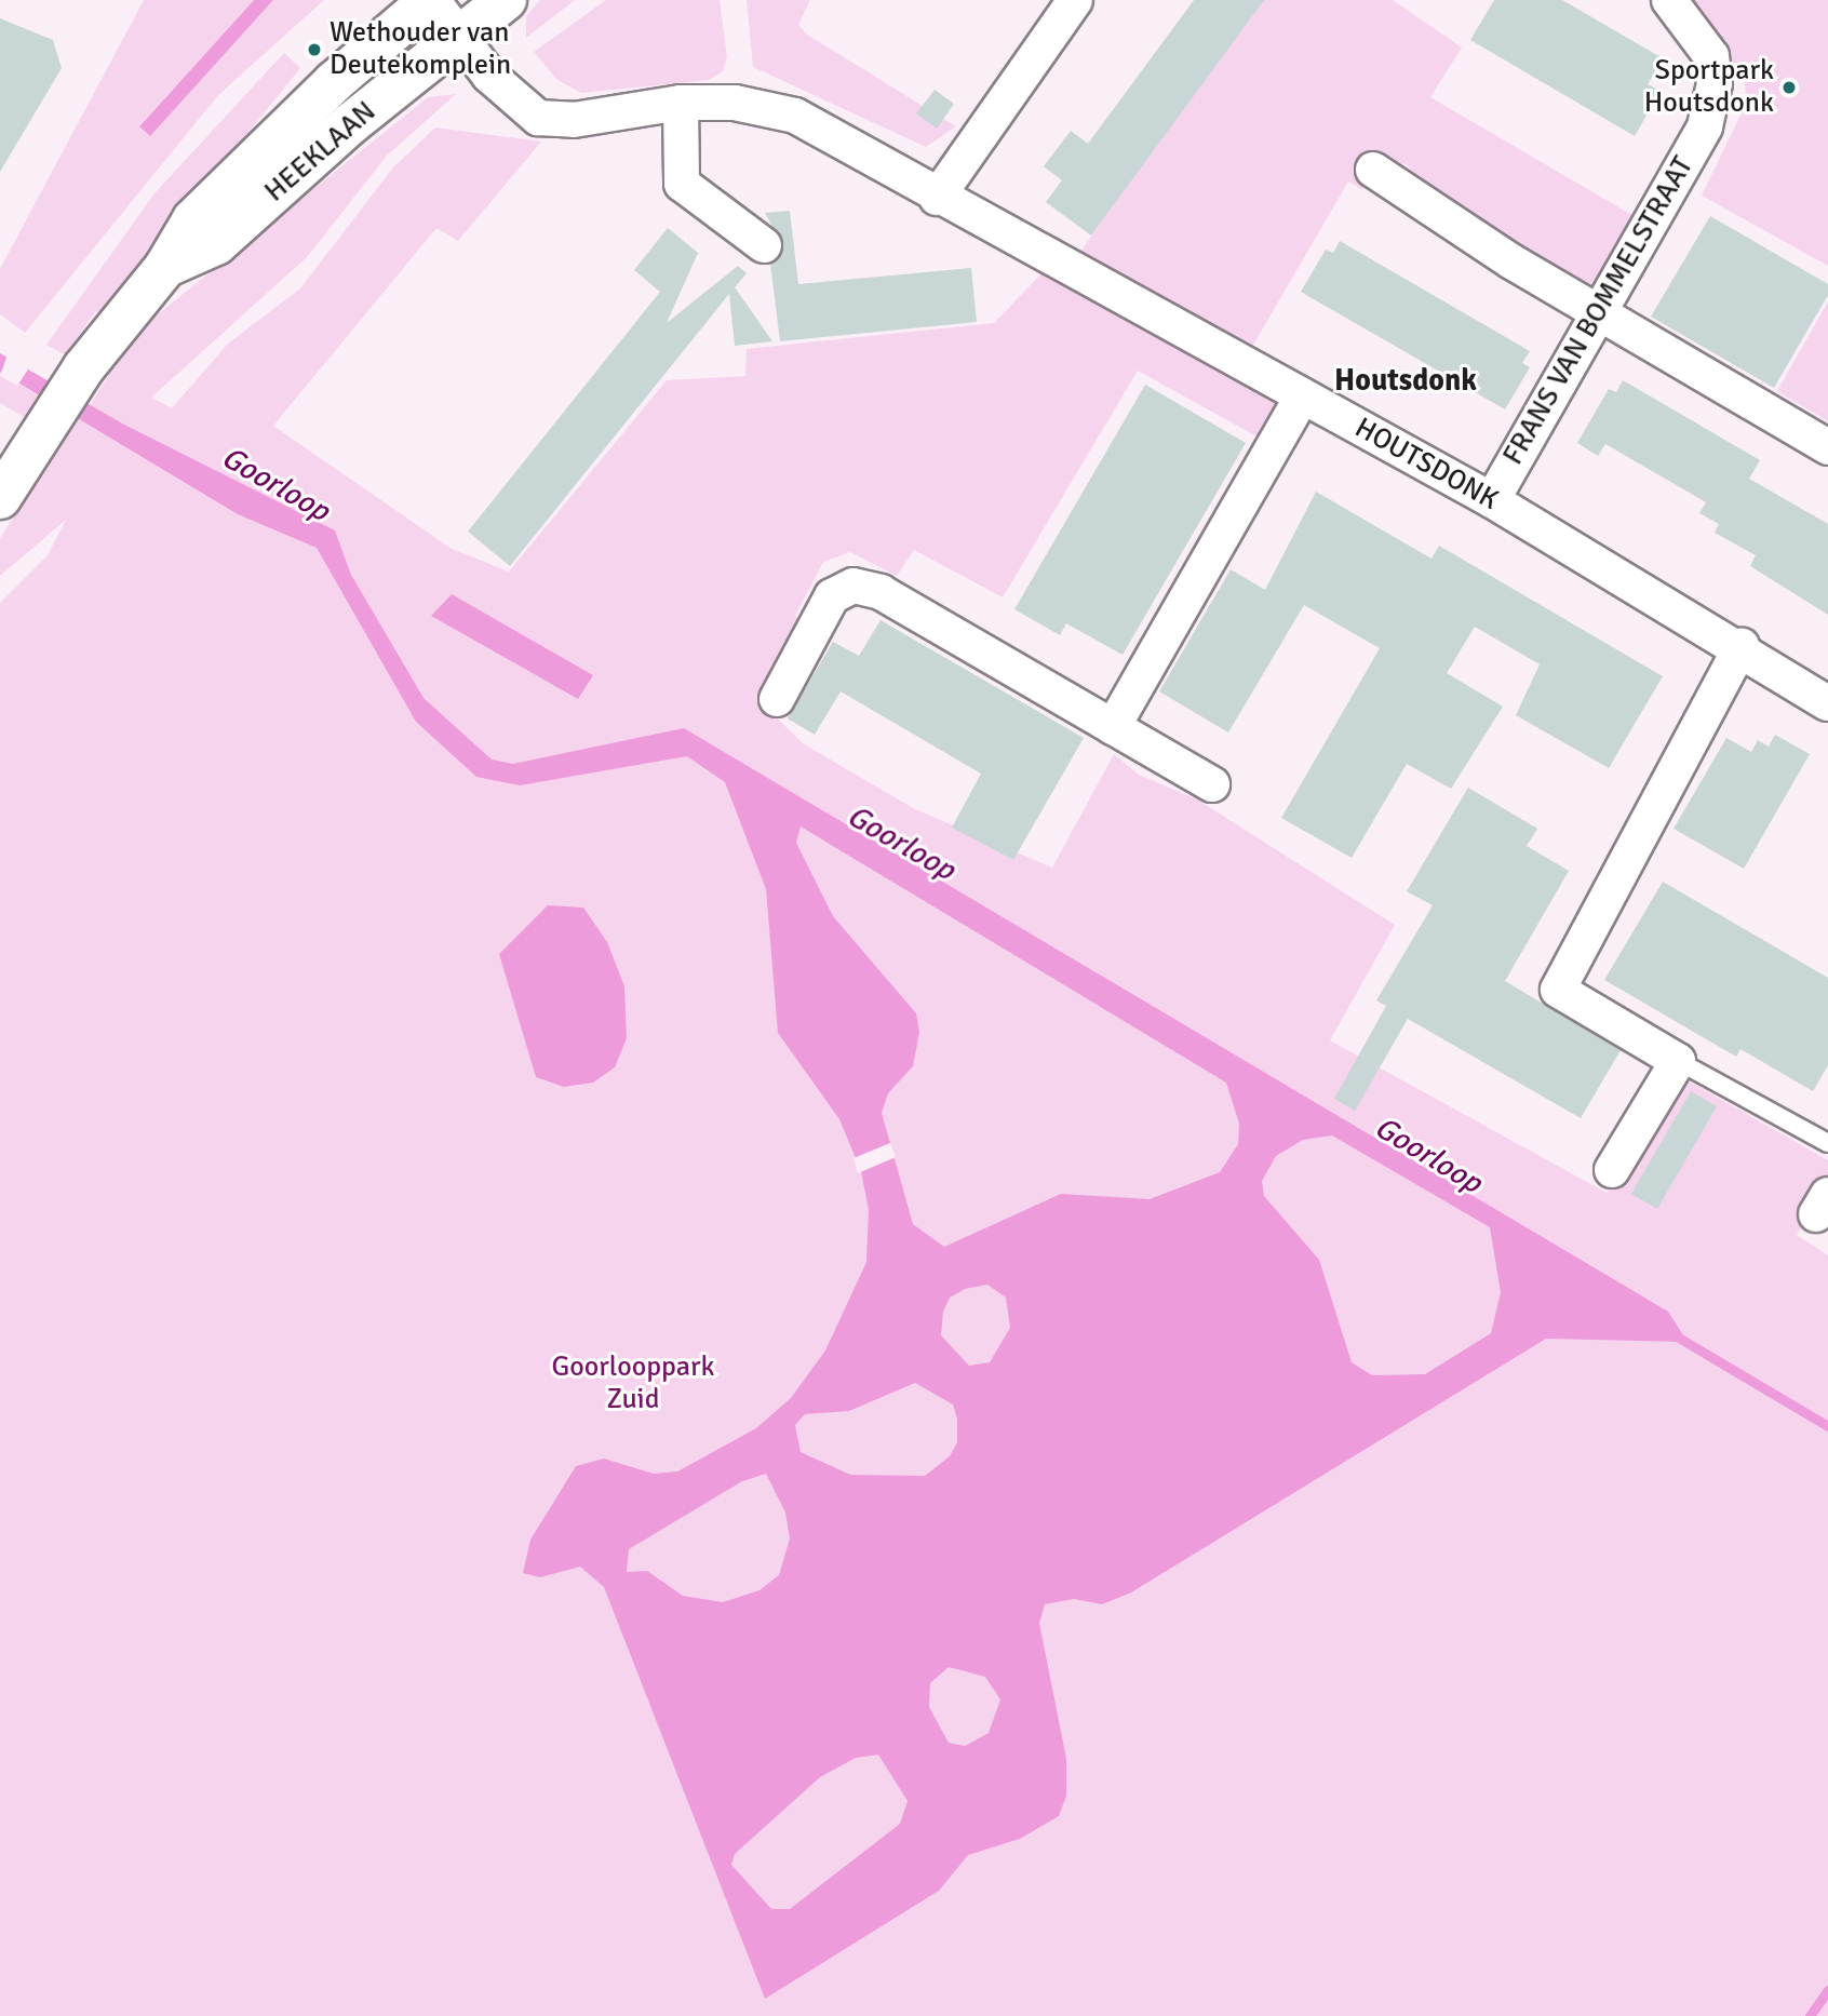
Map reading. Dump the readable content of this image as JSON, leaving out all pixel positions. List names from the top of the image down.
{
  "streets": {
    "main road": ["HEEKLAAN"],
    "street": ["FRANS VAN BOMMELSTRAAT", "HOUTSDONK"]
  },
  "crossings": [
    ["FRANS VAN BOMMELSTRAAT", "HOUTSDONK"]
  ],
  "districts": ["Houtsdonk"],
  "water": ["Goorloop"],
  "parks": ["Goorlooppark Zuid"],
  "places": ["Wethouder van Deutekomplein", "Sportpark Houtsdonk"]
}
